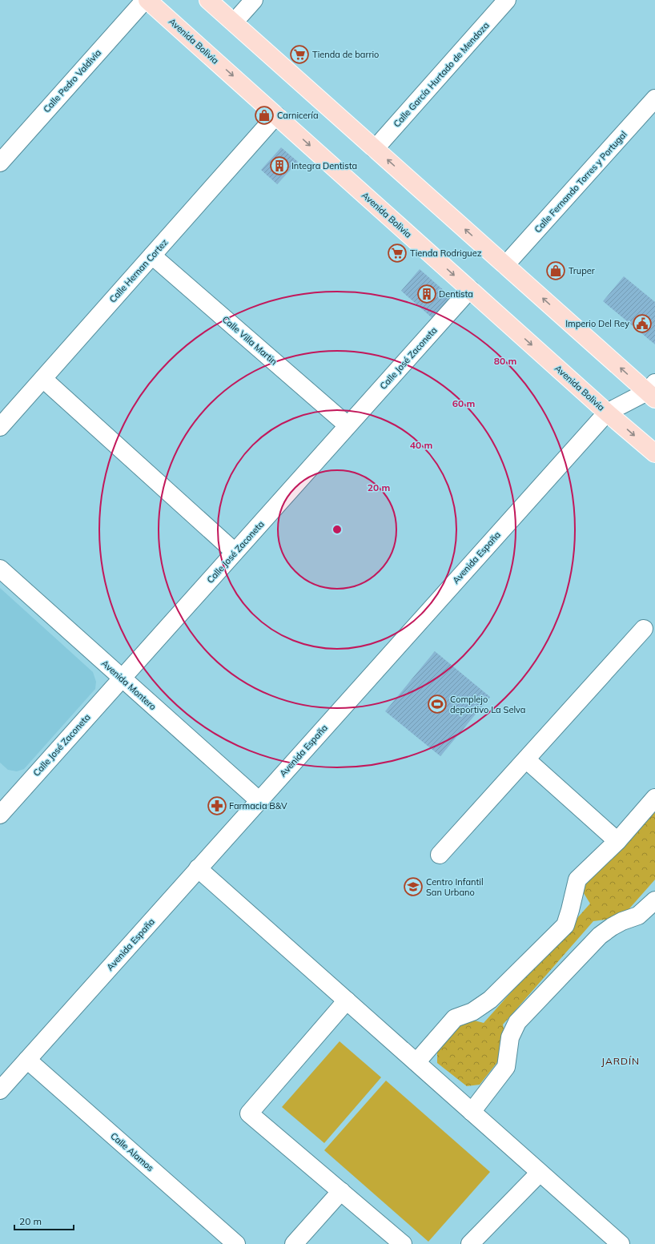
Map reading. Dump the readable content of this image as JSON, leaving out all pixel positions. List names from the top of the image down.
{
  "streets": {
    "main road": ["Avenida Bolivia"],
    "street": [
      "Calle García Hurtado de Mendoza",
      "Calle Pedro Valdivia",
      "Calle Fernando Torres y Portugal",
      "Calle Hernan Cortez",
      "Calle Villa Martin",
      "Calle José Zaconeta",
      "Avenida España",
      "Avenida Montero",
      "Calle Alamos"
    ]
  },
  "crossings": [
    ["Avenida Bolivia", "Calle Hernan Cortez"],
    ["Avenida Bolivia", "Calle José Zaconeta"],
    ["Avenida Bolivia", "Avenida España"],
    ["Calle Hernan Cortez", "Calle Villa Martin"],
    ["Calle Villa Martin", "Calle José Zaconeta"],
    ["Calle José Zaconeta", "Avenida Montero"],
    ["Avenida España", "Avenida Montero"],
    ["Avenida España", "Calle Alamos"]
  ],
  "districts": ["JARDÍN"],
  "places": {
    "supermarket": ["Tienda de barrio", "Tienda Rodriguez"],
    "shop": ["Carnicería", "Truper"],
    "building": ["Integra Dentista", "Dentista"],
    "public building": ["Imperio Del Rey"],
    "sports": ["Complejo deportivo La Selva"],
    "pharmacy": ["Farmacia B&V"],
    "school or university": ["Centro Infantil San Urbano"]
  },
  "scale_bar": "20 m",
  "rings": [
    "80 m",
    "60 m",
    "40 m",
    "20 m"
  ]
}
